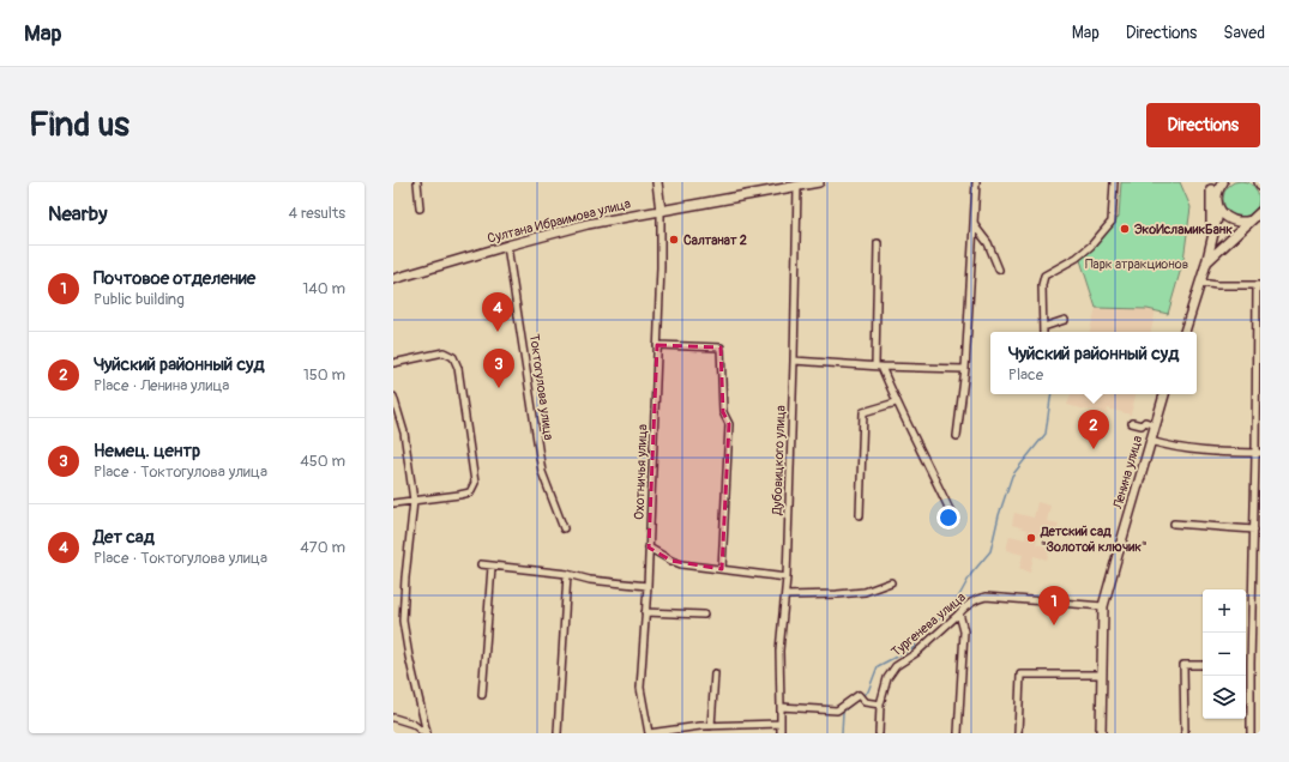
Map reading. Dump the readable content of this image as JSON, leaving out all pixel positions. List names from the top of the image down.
{
  "streets": {
    "main road": ["Султана Ибраимова улица", "Ленина улица"],
    "street": [
      "Токтогулова улица",
      "Дубовицкого улица",
      "Охотничья улица",
      "Тургенева улица"
    ]
  },
  "crossings": [
    ["Султана Ибраимова улица", "Токтогулова улица"],
    ["Султана Ибраимова улица", "Дубовицкого улица"],
    ["Султана Ибраимова улица", "Охотничья улица"],
    ["Дубовицкого улица", "Охотничья улица"],
    ["Ленина улица", "Тургенева улица"]
  ],
  "parks": ["Парк атракционов"],
  "places": ["ЭкоИсламикБанк", "Салтанат 2", "Детский сад \"Золотой ключик\""],
  "page": {
    "header": "Map",
    "nav": ["Map", "Directions", "Saved"],
    "buttons": "Directions",
    "title": "Find us",
    "heading": ["Nearby", "4 results"],
    "list": [
      {
        "mark": "1",
        "name": "Почтовое отделение",
        "note": "Public building",
        "value": "140 m"
      },
      {
        "mark": "2",
        "name": "Чуйский районный суд",
        "note": "Place · Ленина улица",
        "value": "150 m"
      },
      {
        "mark": "3",
        "name": "Немец. центр",
        "note": "Place · Токтогулова улица",
        "value": "450 m"
      },
      {
        "mark": "4",
        "name": "Дет сад",
        "note": "Place · Токтогулова улица",
        "value": "470 m"
      }
    ],
    "pins": [
      "4",
      "3",
      "2",
      "1"
    ],
    "popup": ["Чуйский районный суд", "Place"],
    "map_buttons": ["+", "−"]
  }
}
